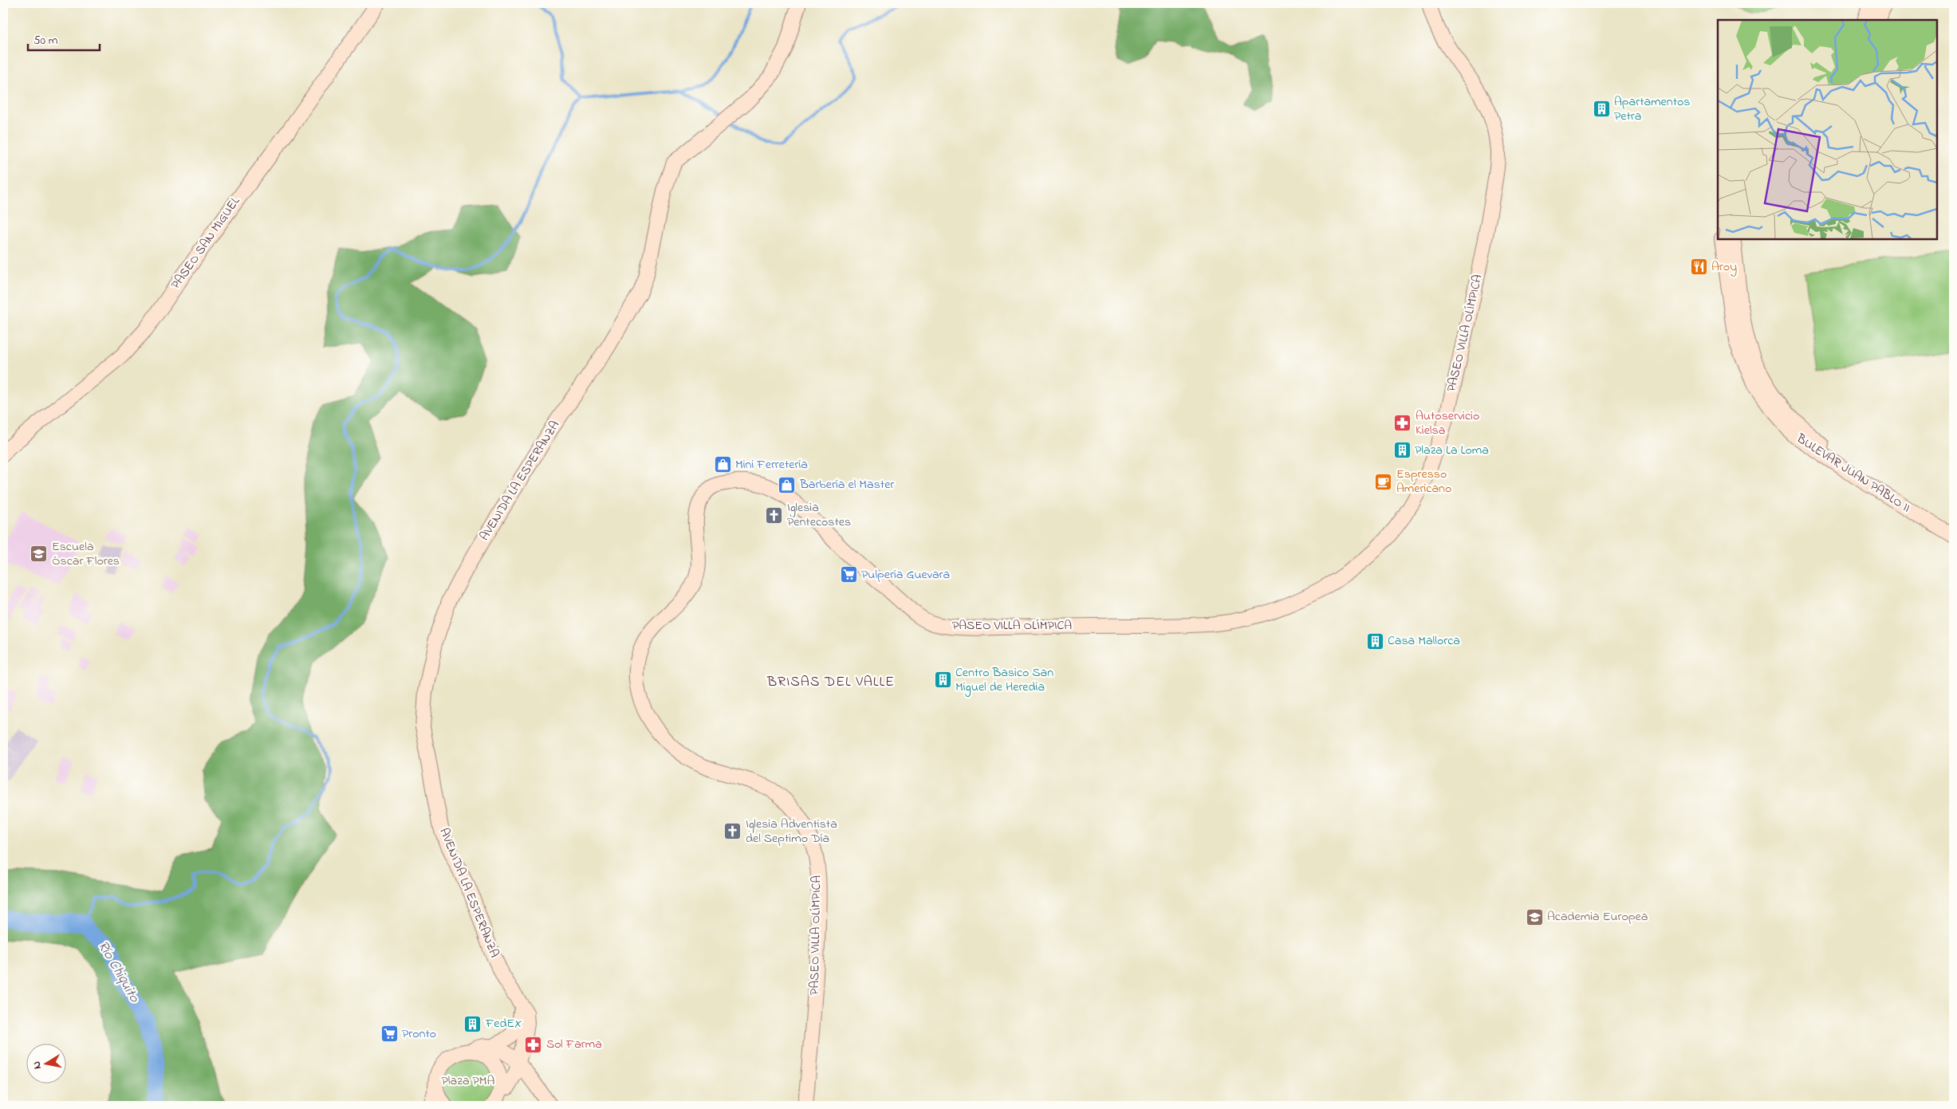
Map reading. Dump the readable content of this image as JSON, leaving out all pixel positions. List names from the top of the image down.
{
  "streets": {
    "main road": [
      "PASEO SAN MIGUEL",
      "PASEO VILLA OLÍMPICA",
      "BULEVAR JUAN PABLO II",
      "AVENIDA LA ESPERANZA"
    ]
  },
  "districts": ["BRISAS DEL VALLE"],
  "water": ["Río Chiquito"],
  "parks": ["Plaza PMA"],
  "places": {
    "building": [
      "Apartamentos Petra",
      "Plaza La Loma",
      "Casa Mallorca",
      "Centro Basico San Miguel de Heredia",
      "FedEX"
    ],
    "restaurant": ["Aroy"],
    "pharmacy": ["Autoservicio Kielsa", "Sol Farma"],
    "shop": ["Mini Ferretería", "Barbería el Master"],
    "cafe": ["Espresso Americano"],
    "church": ["Iglesia Pentecostes", "Iglesia Adventista del Septimo Día"],
    "school or university": ["Escuela Óscar Flores", "Academia Europea"],
    "supermarket": ["Pulpería Guevara", "Pronto"]
  },
  "scale_bar": "50 m",
  "north": "left"
}
